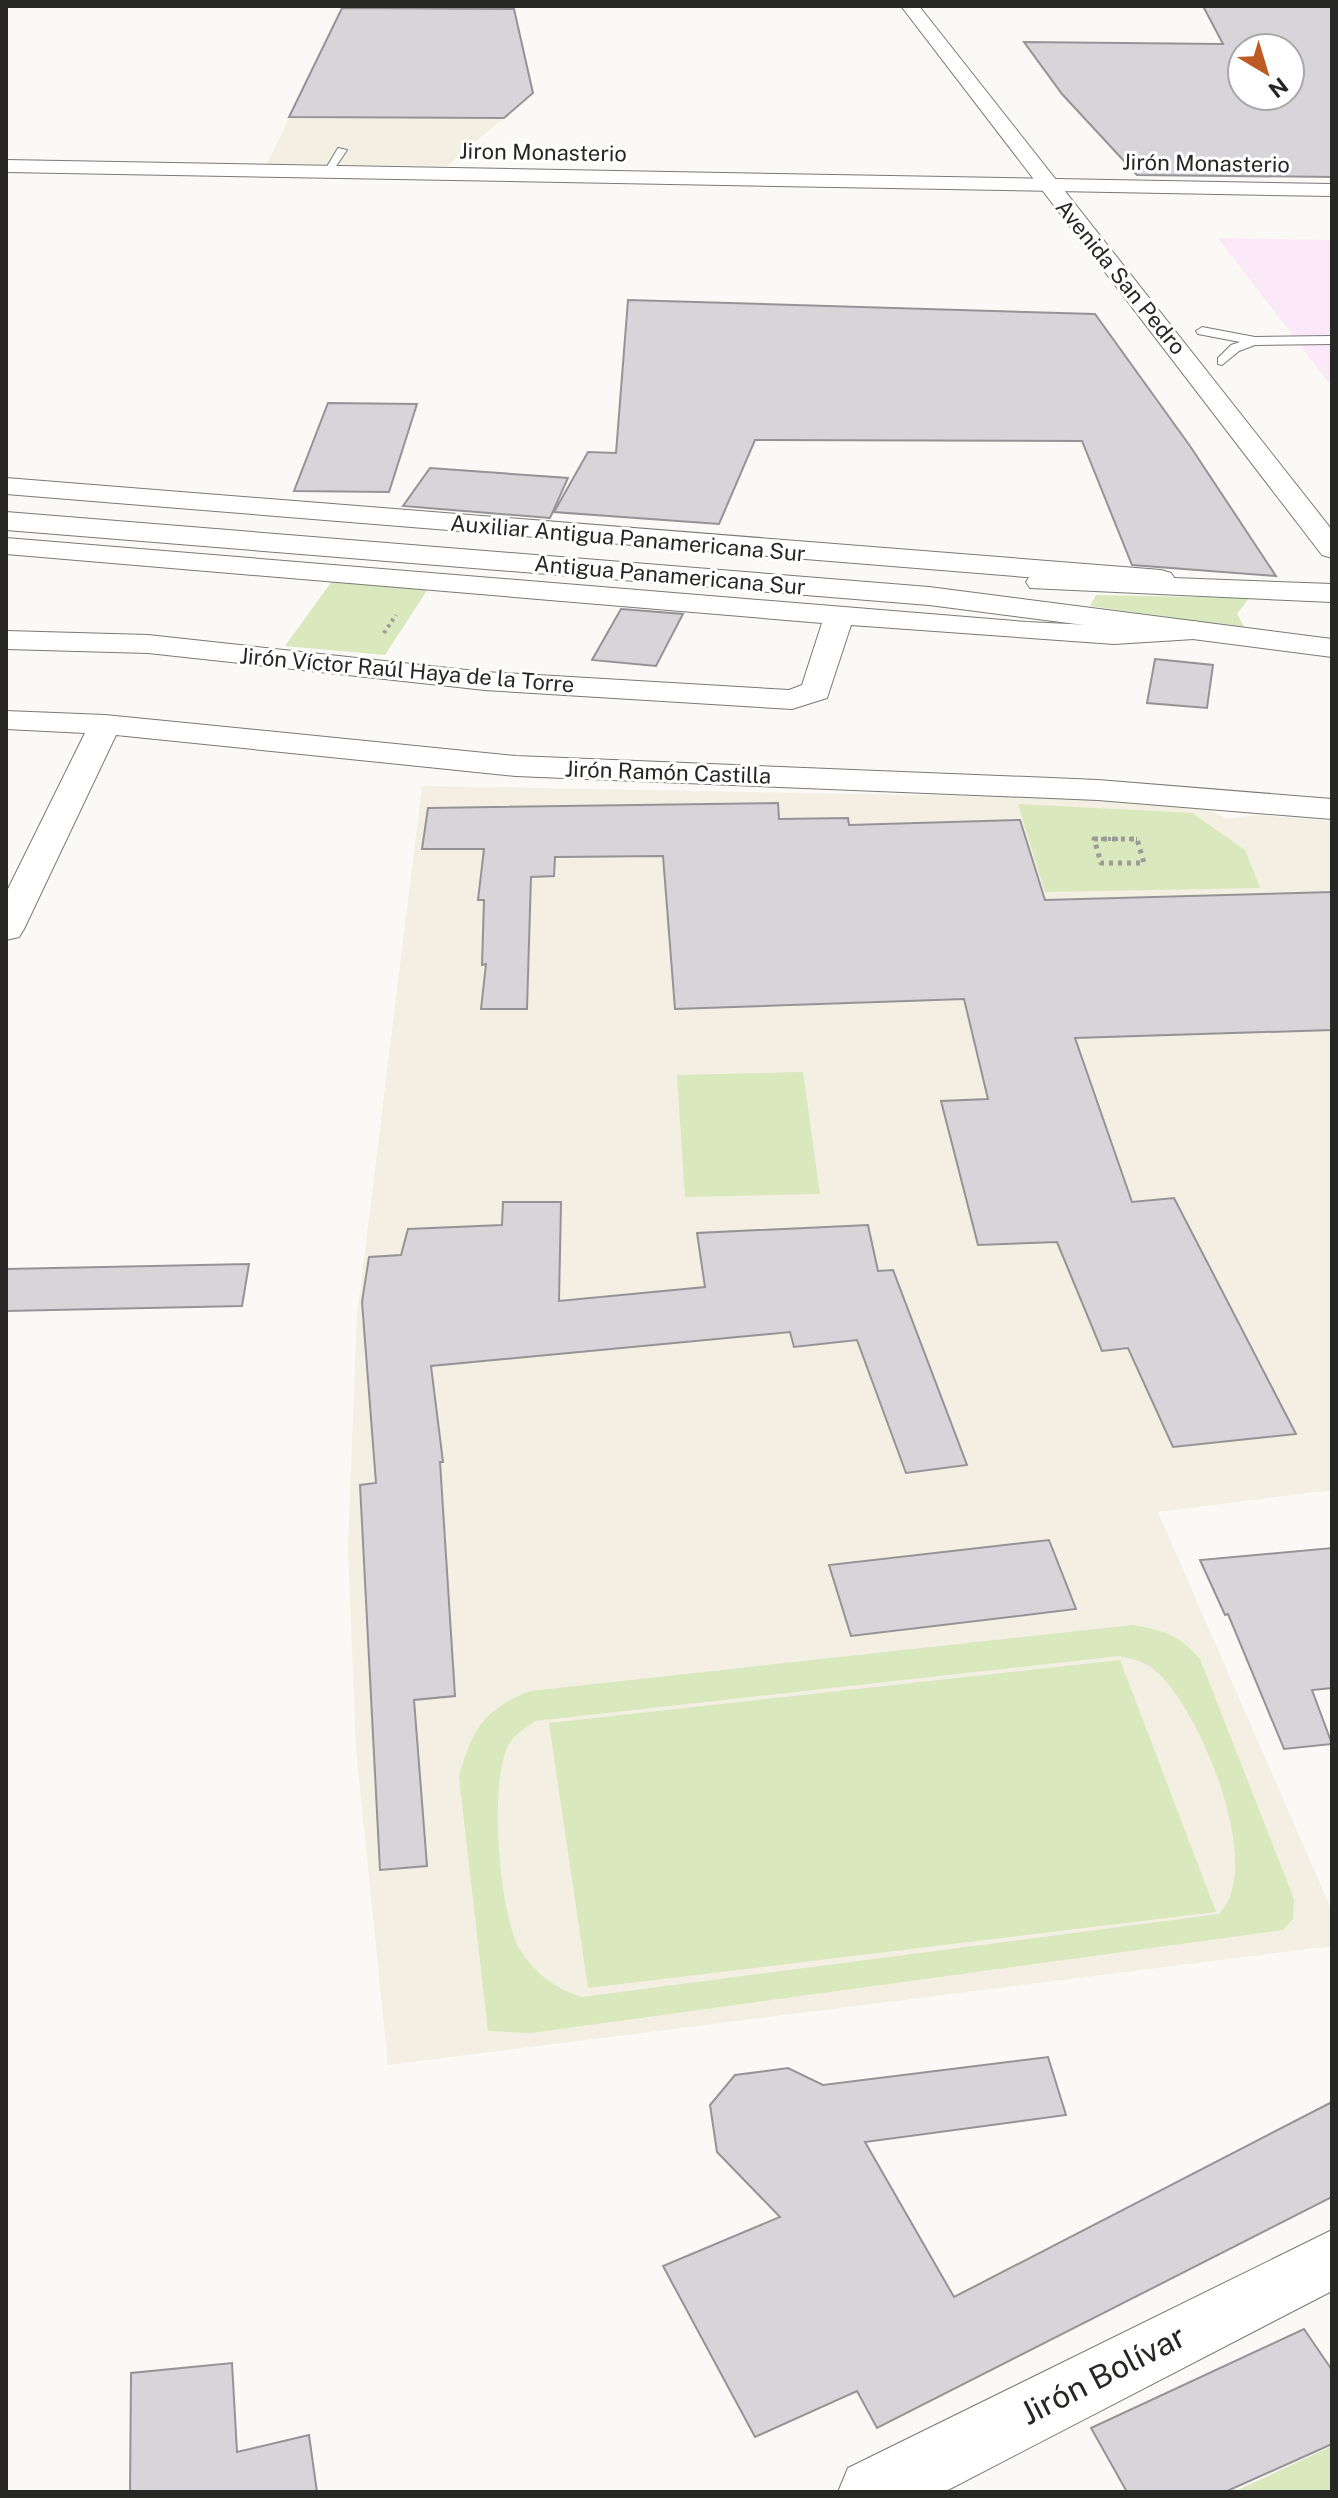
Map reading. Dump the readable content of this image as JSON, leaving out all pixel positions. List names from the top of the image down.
{
  "streets": {
    "main road": ["Avenida San Pedro", "Antigua Panamericana Sur", "Jirón Bolívar"],
    "street": [
      "Jiron Monasterio",
      "Jirón Monasterio",
      "Auxiliar Antigua Panamericana Sur",
      "Jirón Víctor Raúl Haya de la Torre",
      "Jirón Ramón Castilla"
    ]
  },
  "crossings": [
    ["Jiron Monasterio", "Jirón Monasterio"],
    ["Jiron Monasterio", "Avenida San Pedro"],
    ["Jirón Monasterio", "Avenida San Pedro"],
    ["Auxiliar Antigua Panamericana Sur", "Antigua Panamericana Sur"]
  ],
  "north": "bottom right"
}
